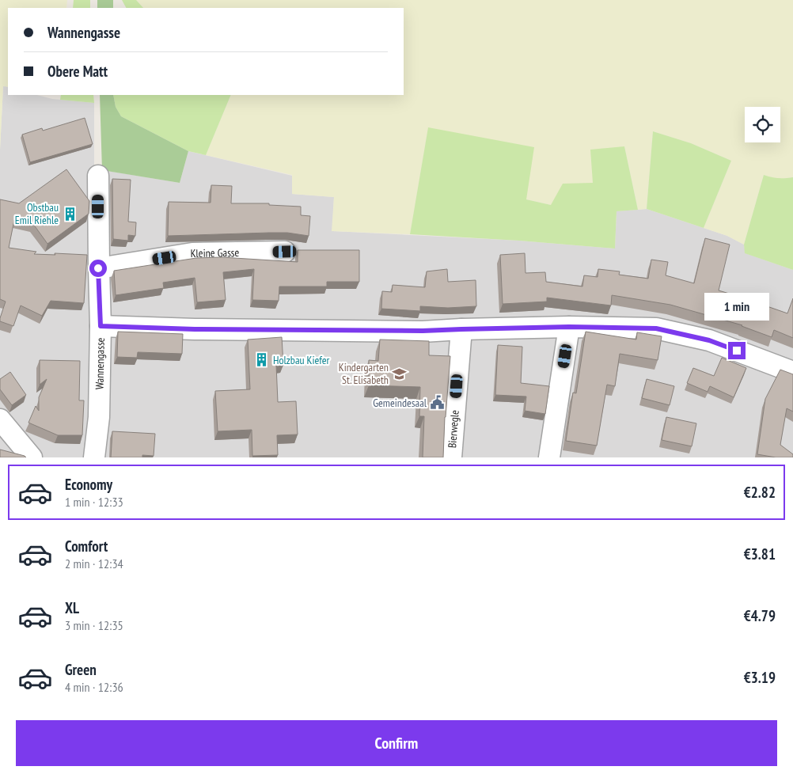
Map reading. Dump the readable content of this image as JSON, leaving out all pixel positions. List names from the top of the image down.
{
  "streets": {
    "street": ["Kleine Gasse", "Wannengasse", "Bierwegle"]
  },
  "crossings": [
    ["Kleine Gasse", "Wannengasse"]
  ],
  "places": {
    "building": ["Obstbau Emil Riehle", "Holzbau Kiefer"],
    "school or university": ["Kindergarten St. Elisabeth"],
    "public building": ["Gemeindesaal"]
  },
  "page": {
    "banner": ["Wannengasse", "Obere Matt"],
    "bubble": "1 min",
    "list": [
      {
        "name": "Economy",
        "note": "1 min · 12:33",
        "value": "€2.82"
      },
      {
        "name": "Comfort",
        "note": "2 min · 12:34",
        "value": "€3.81"
      },
      {
        "name": "XL",
        "note": "3 min · 12:35",
        "value": "€4.79"
      },
      {
        "name": "Green",
        "note": "4 min · 12:36",
        "value": "€3.19"
      }
    ],
    "buttons": "Confirm"
  }
}
